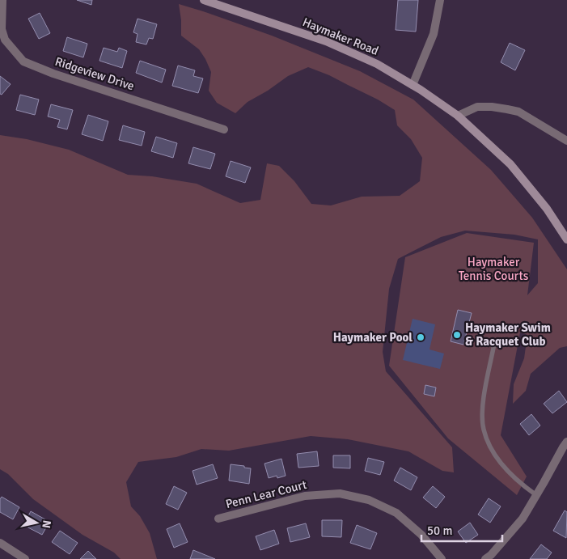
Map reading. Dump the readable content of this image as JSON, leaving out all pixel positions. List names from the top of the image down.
{
  "streets": {
    "main road": ["Haymaker Road"],
    "street": ["Ridgeview Drive", "Penn Lear Court"]
  },
  "parks": ["Haymaker Tennis Courts"],
  "places": ["Haymaker Swim & Racquet Club", "Haymaker Pool"],
  "scale_bar": "50 m",
  "north": "right"
}
